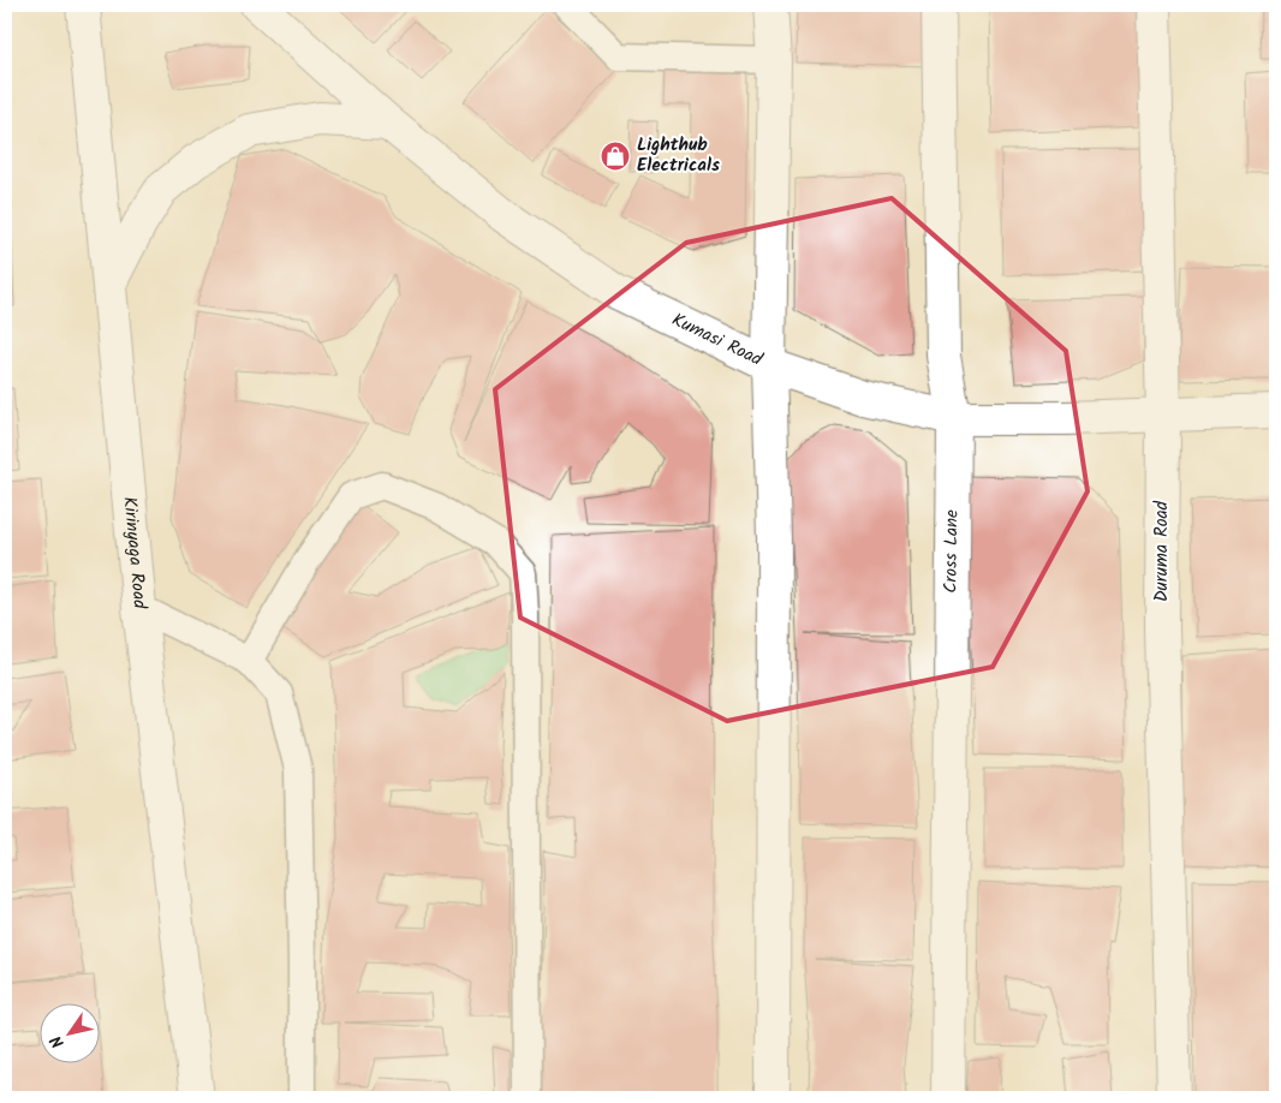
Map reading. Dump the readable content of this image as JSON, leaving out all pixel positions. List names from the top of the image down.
{
  "streets": {
    "street": [
      "Kumasi Road",
      "Kirinyaga Road",
      "Cross Lane",
      "Duruma Road"
    ]
  },
  "crossings": [
    ["Kumasi Road", "Cross Lane"],
    ["Kumasi Road", "Duruma Road"]
  ],
  "places": {
    "shop": ["Lighthub Electricals"]
  },
  "north": "bottom left"
}
